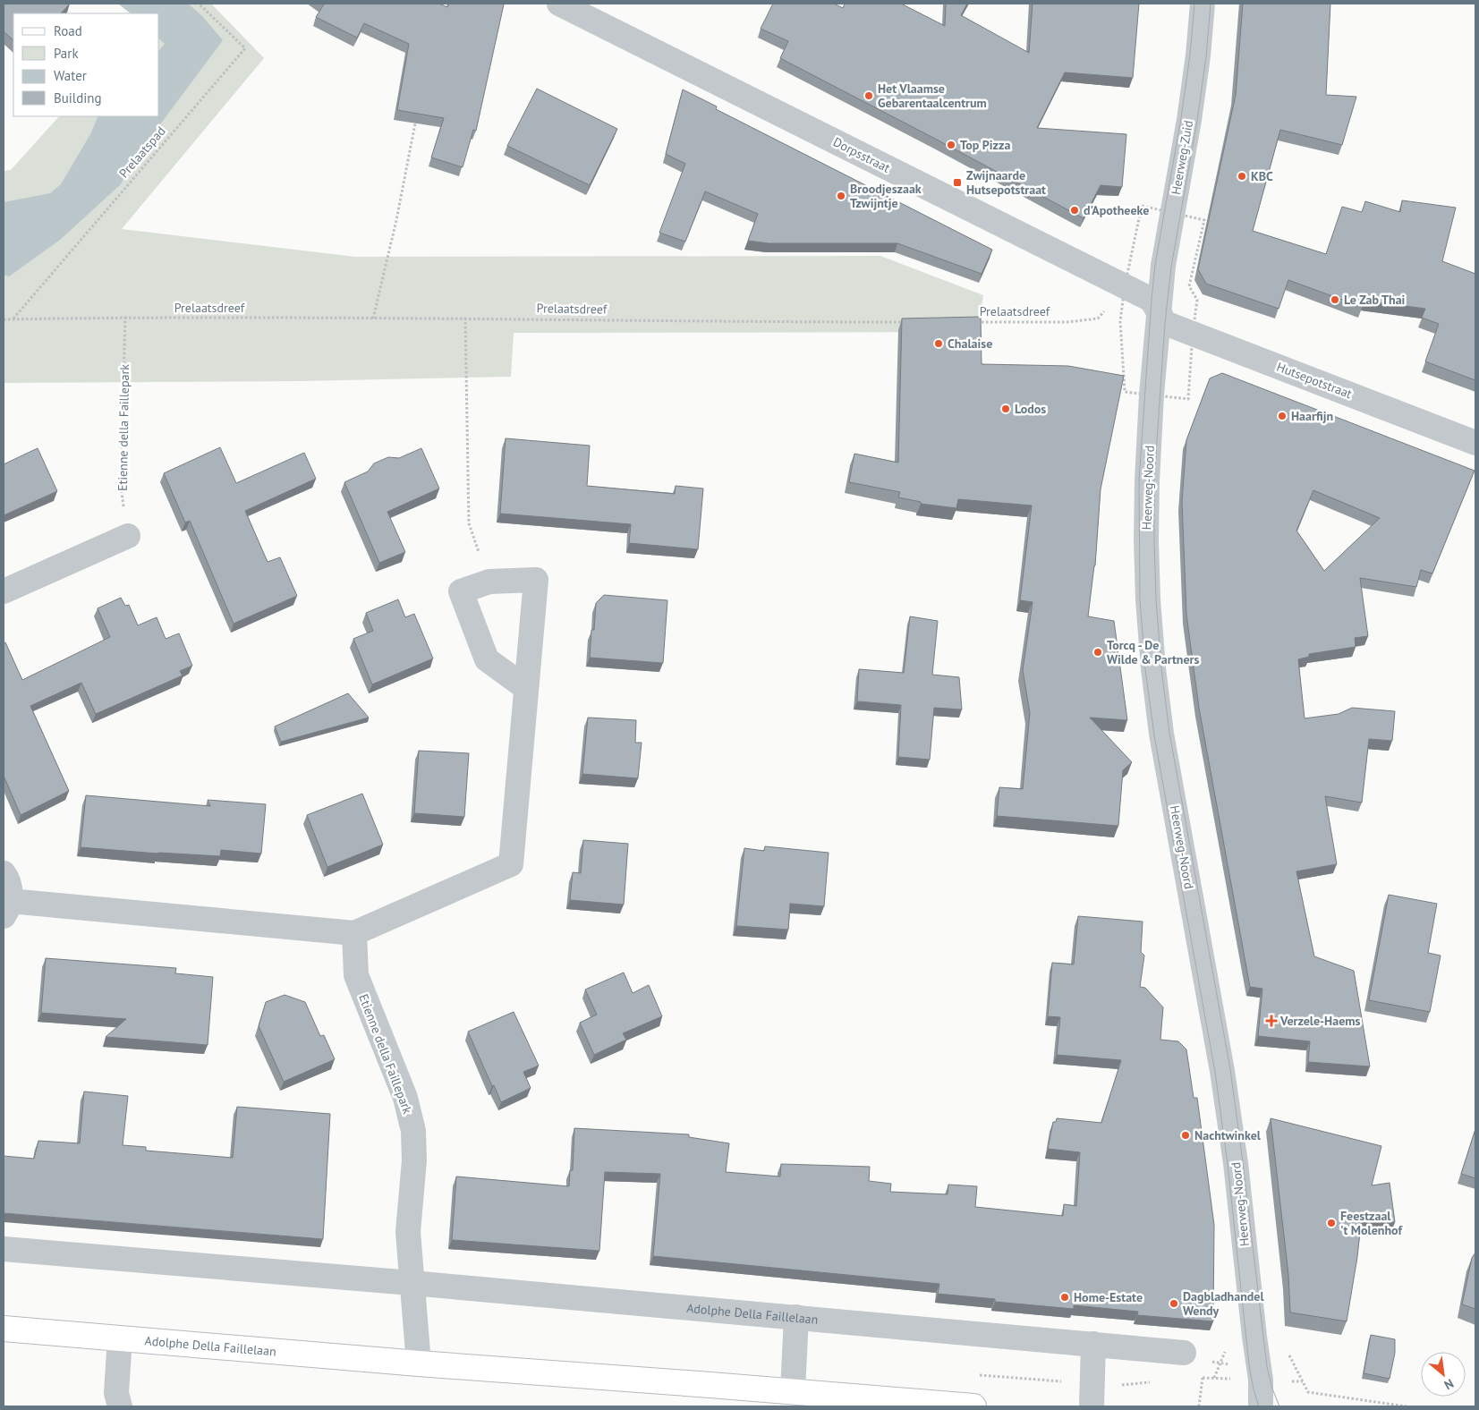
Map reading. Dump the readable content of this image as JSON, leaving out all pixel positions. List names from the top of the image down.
{
  "streets": {
    "main road": ["Adolphe Della Faillelaan"],
    "street": [
      "Dorpsstraat",
      "Heerweg-Zuid",
      "Hutsepotstraat",
      "Etienne della Faillepark",
      "Heerweg-Noord"
    ],
    "path": ["Prelaatspad", "Prelaatsdreef"]
  },
  "crossings": [
    ["Prelaatspad", "Prelaatsdreef"],
    ["Dorpsstraat", "Heerweg-Zuid"],
    ["Dorpsstraat", "Hutsepotstraat"],
    ["Dorpsstraat", "Heerweg-Noord"],
    ["Heerweg-Zuid", "Hutsepotstraat"],
    ["Heerweg-Zuid", "Heerweg-Noord"],
    ["Prelaatsdreef", "Etienne della Faillepark"],
    ["Hutsepotstraat", "Heerweg-Noord"],
    ["Etienne della Faillepark", "Adolphe Della Faillelaan"]
  ],
  "places": {
    "other": [
      "Het Vlaamse Gebarentaalcentrum",
      "Top Pizza",
      "KBC",
      "Broodjeszaak Tzwijntje",
      "d'Apotheeke",
      "Le Zab Thai",
      "Chalaise",
      "Lodos",
      "Haarfijn",
      "Torcq - De Wilde & Partners",
      "Nachtwinkel",
      "Feestzaal 't Molenhof",
      "Home-Estate",
      "Dagbladhandel Wendy"
    ],
    "transit": ["Zwijnaarde Hutsepotstraat"],
    "health": ["Verzele-Haems"]
  },
  "legend": [
    "Road",
    "Park",
    "Water",
    "Building"
  ],
  "north": "bottom right"
}
